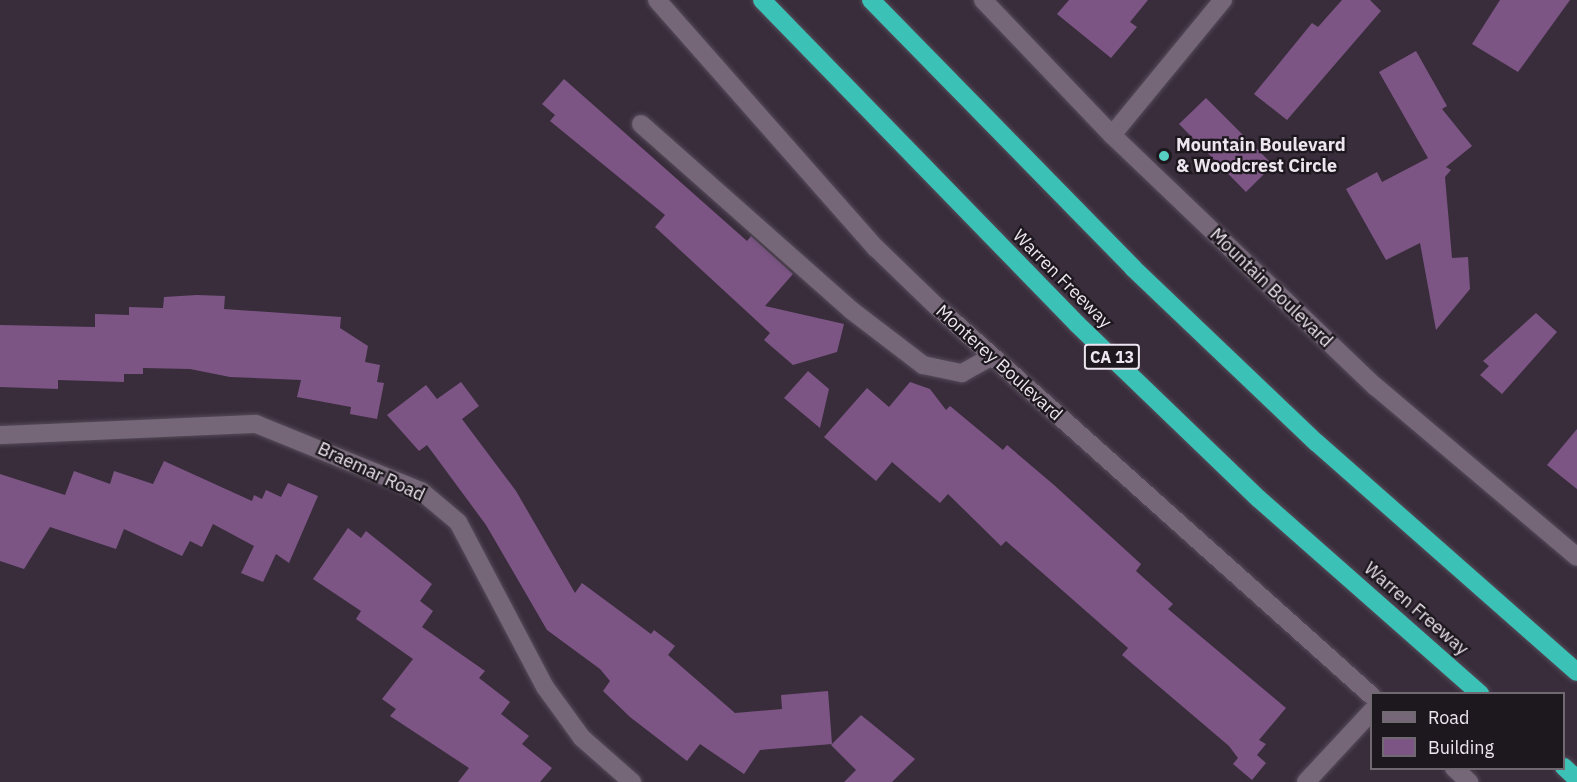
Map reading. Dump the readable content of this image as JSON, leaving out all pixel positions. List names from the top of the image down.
{
  "streets": {
    "highway": ["Warren Freeway", "CA 13"],
    "street": ["Mountain Boulevard", "Monterey Boulevard", "Braemar Road"]
  },
  "places": ["Mountain Boulevard & Woodcrest Circle"],
  "legend": ["Road", "Building"]
}
